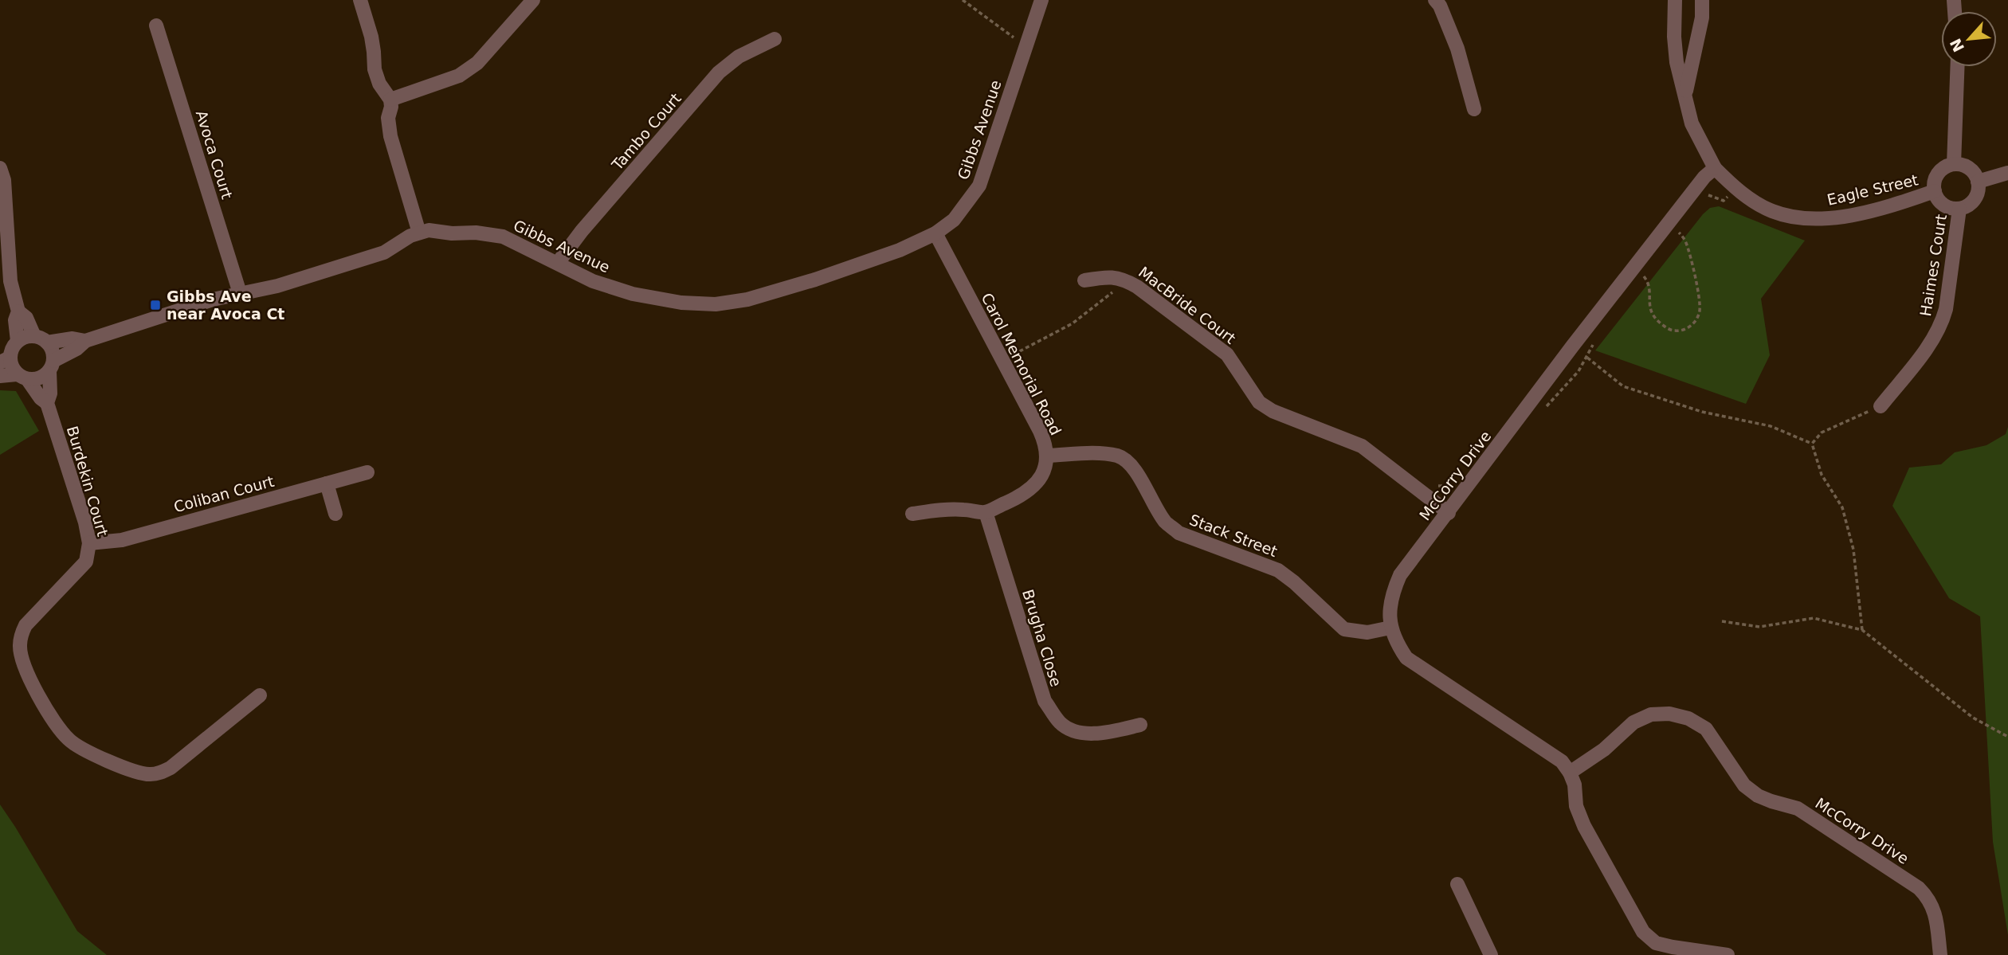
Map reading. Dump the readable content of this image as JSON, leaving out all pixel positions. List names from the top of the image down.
{
  "streets": {
    "street": [
      "Gibbs Avenue",
      "Tambo Court",
      "Avoca Court",
      "Eagle Street",
      "Haimes Court",
      "MacBride Court",
      "Carol Memorial Road",
      "McCorry Drive",
      "Burdekin Court",
      "Coliban Court",
      "Stack Street",
      "Brugha Close"
    ]
  },
  "crossings": [
    ["Gibbs Avenue", "Tambo Court"],
    ["Gibbs Avenue", "Avoca Court"],
    ["Gibbs Avenue", "Carol Memorial Road"],
    ["Gibbs Avenue", "Burdekin Court"],
    ["Eagle Street", "Haimes Court"],
    ["Eagle Street", "McCorry Drive"],
    ["MacBride Court", "McCorry Drive"],
    ["Carol Memorial Road", "Stack Street"],
    ["Carol Memorial Road", "Brugha Close"],
    ["McCorry Drive", "Stack Street"],
    ["Burdekin Court", "Coliban Court"]
  ],
  "places": {
    "transit": ["Gibbs Ave near Avoca Ct"]
  },
  "north": "bottom left"
}
